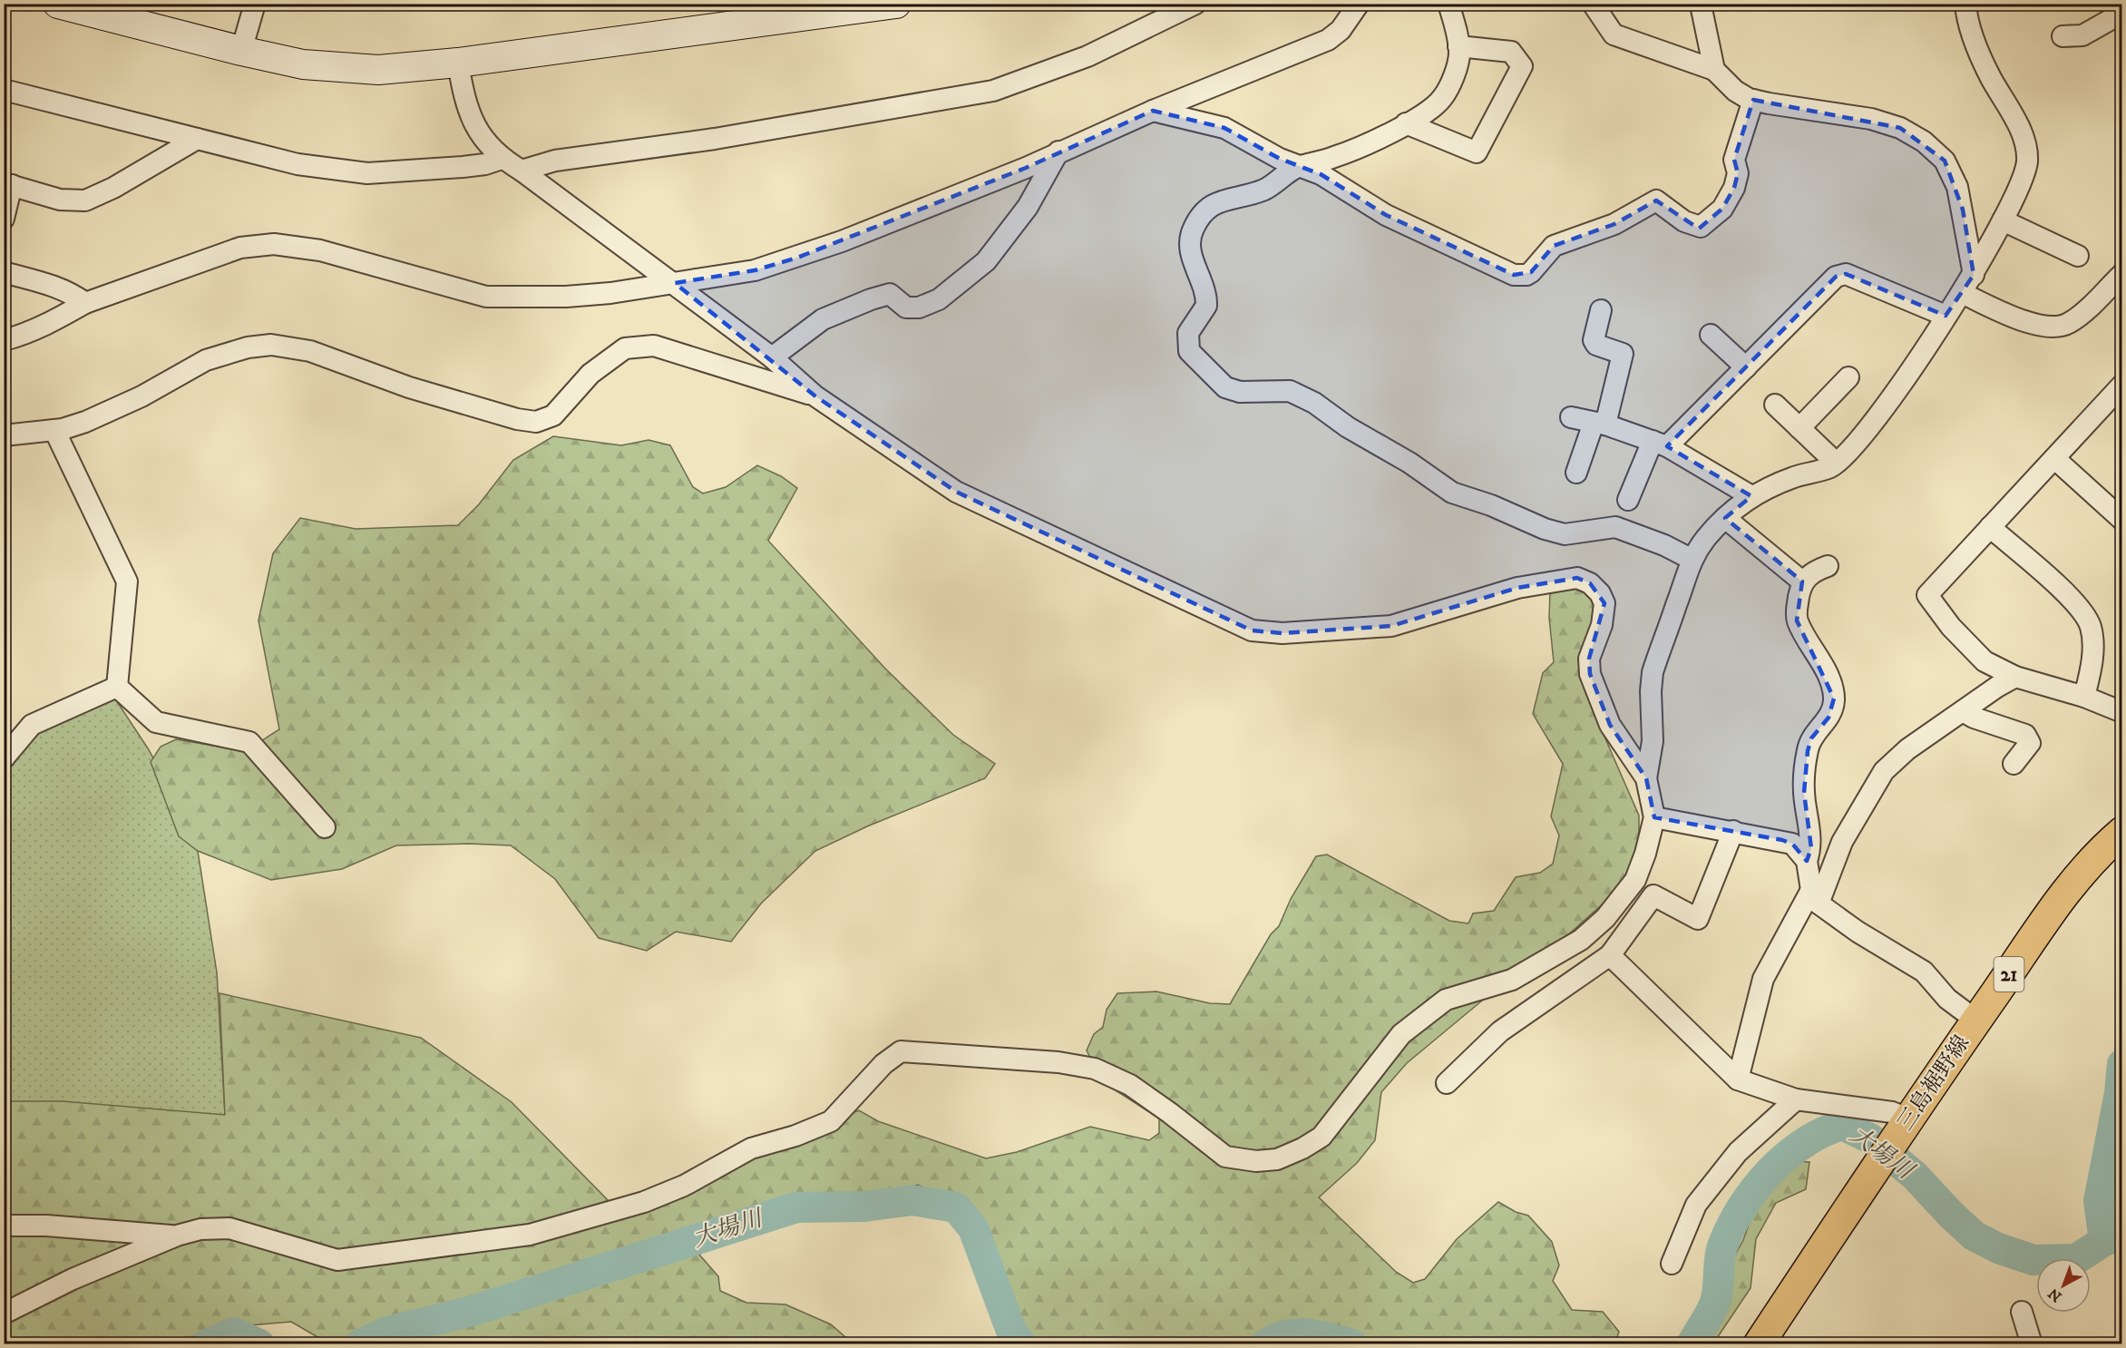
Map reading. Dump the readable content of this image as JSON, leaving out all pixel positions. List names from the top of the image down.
{
  "streets": {
    "main road": ["21", "三島裾野線"]
  },
  "water": ["大場川"],
  "north": "bottom left"
}
